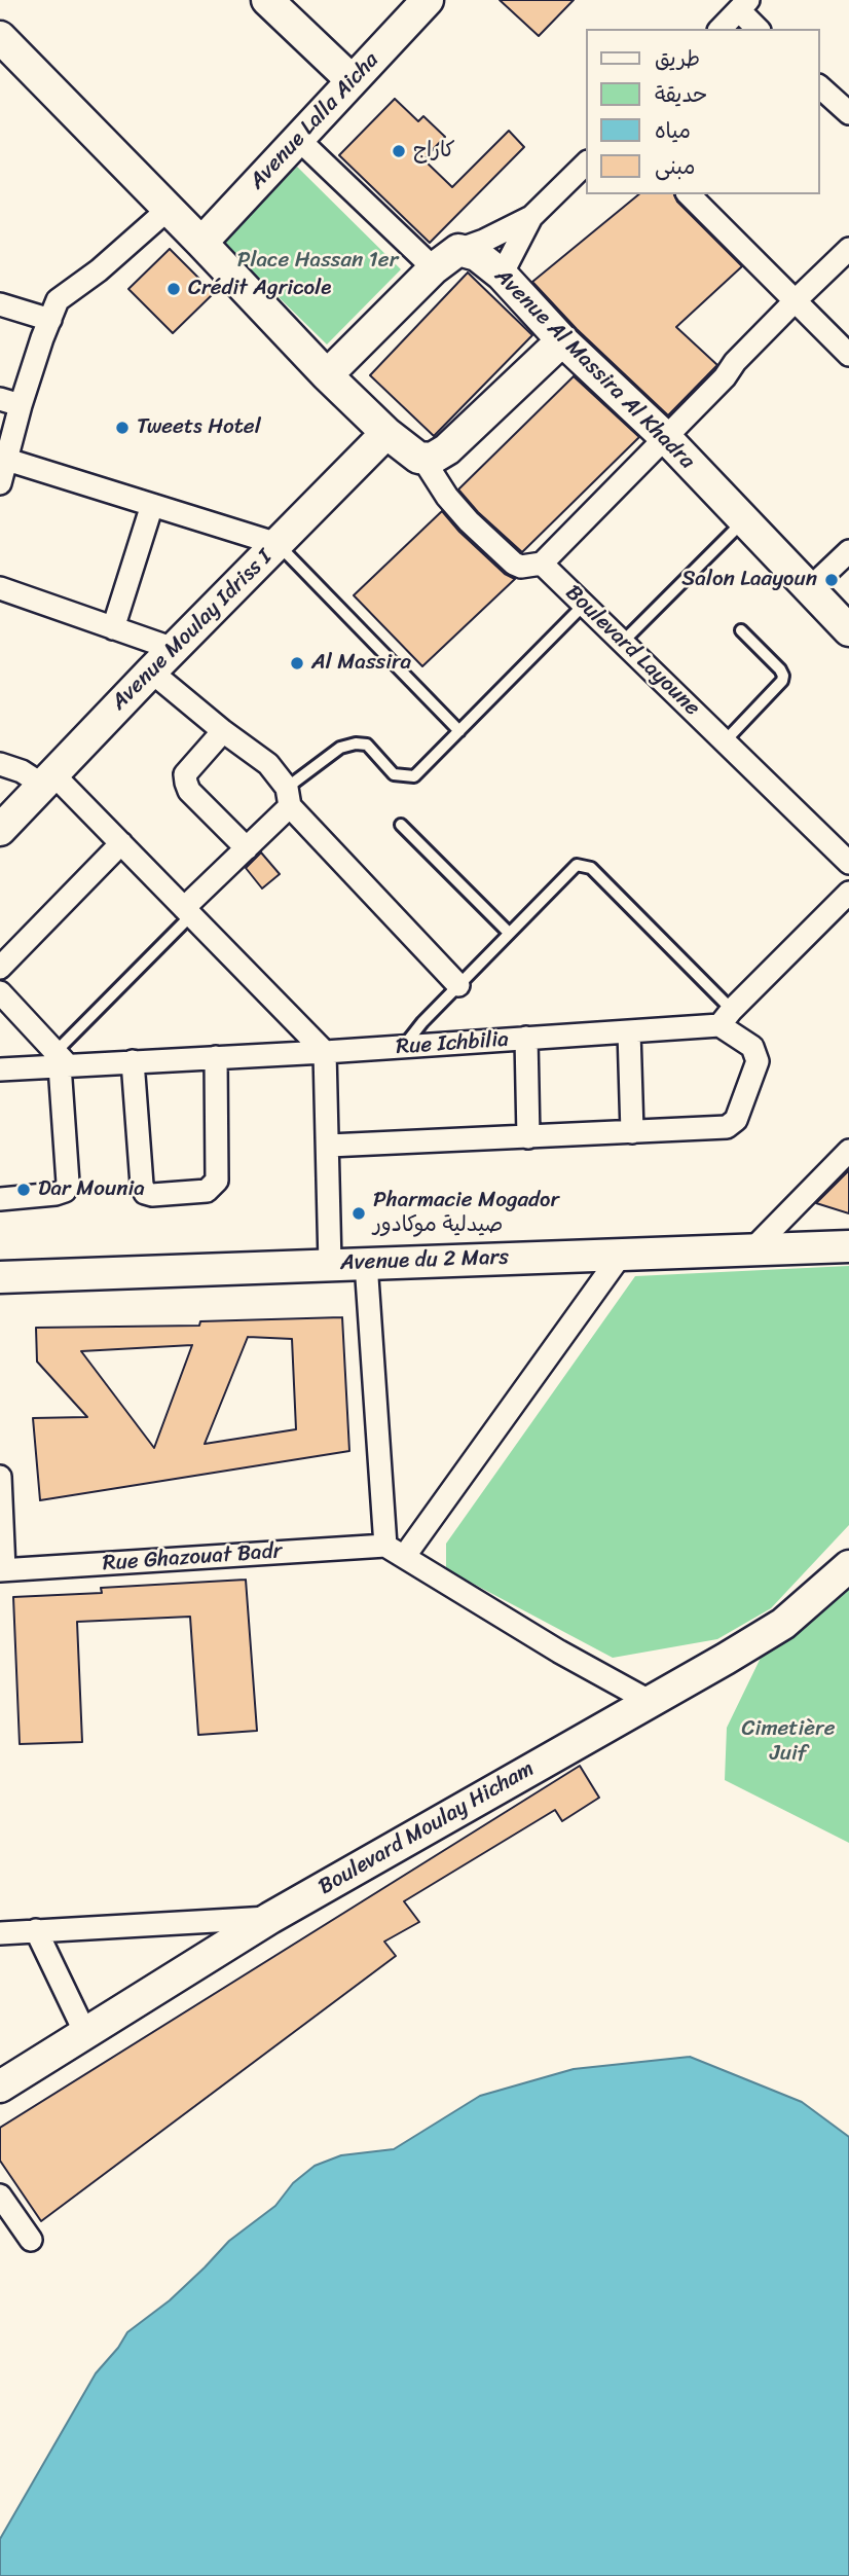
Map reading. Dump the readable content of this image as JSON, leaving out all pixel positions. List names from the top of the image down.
{
  "streets": {
    "street": [
      "Avenue Lalla Aicha",
      "Avenue Al Massira Al Khadra",
      "Avenue Moulay Idriss I",
      "Boulevard Layoune",
      "Rue Ichbilia",
      "Avenue du 2 Mars",
      "Rue Ghazouat Badr",
      "Boulevard Moulay Hicham"
    ]
  },
  "parks": ["Place Hassan 1er", "Cimetière Juif"],
  "places": [
    "كاراج",
    "Crédit Agricole",
    "Tweets Hotel",
    "Salon Laayoun",
    "Al Massira",
    "Dar Mounia",
    "Pharmacie Mogador صيدلية موكادور"
  ],
  "legend": [
    "طريق",
    "حديقة",
    "مياه",
    "مبنى"
  ]
}
